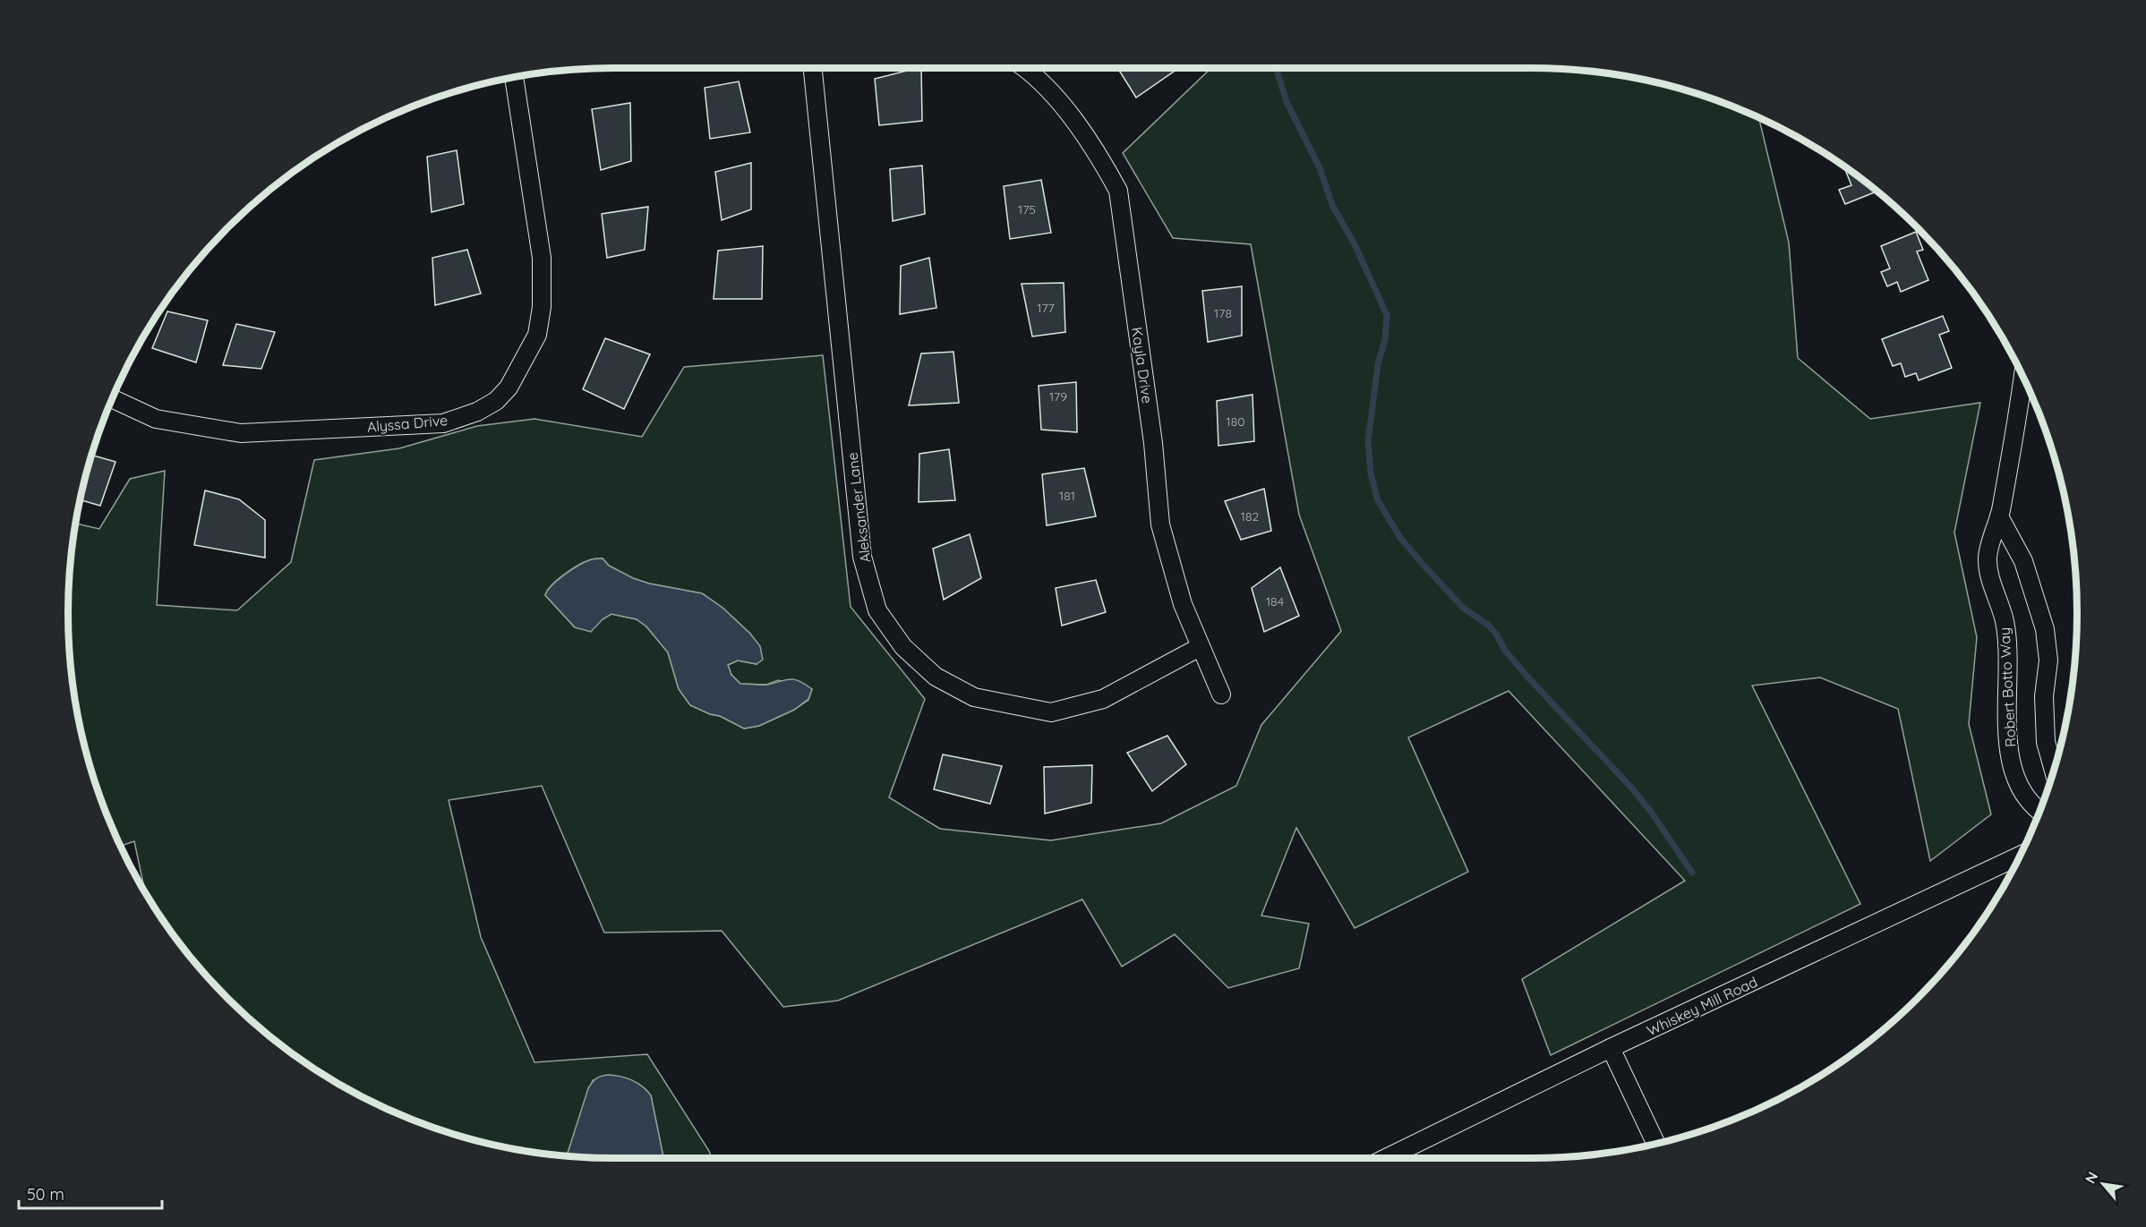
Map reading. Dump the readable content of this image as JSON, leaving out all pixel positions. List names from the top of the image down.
{
  "streets": {
    "street": [
      "Kayla Drive",
      "Alyssa Drive",
      "Aleksander Lane",
      "Robert Botto Way",
      "Whiskey Mill Road"
    ]
  },
  "crossings": [
    ["Kayla Drive", "Aleksander Lane"]
  ],
  "house_numbers": [
    "175",
    "177",
    "178",
    "179",
    "180",
    "181",
    "182",
    "184"
  ],
  "scale_bar": "50 m",
  "north": "top left"
}
